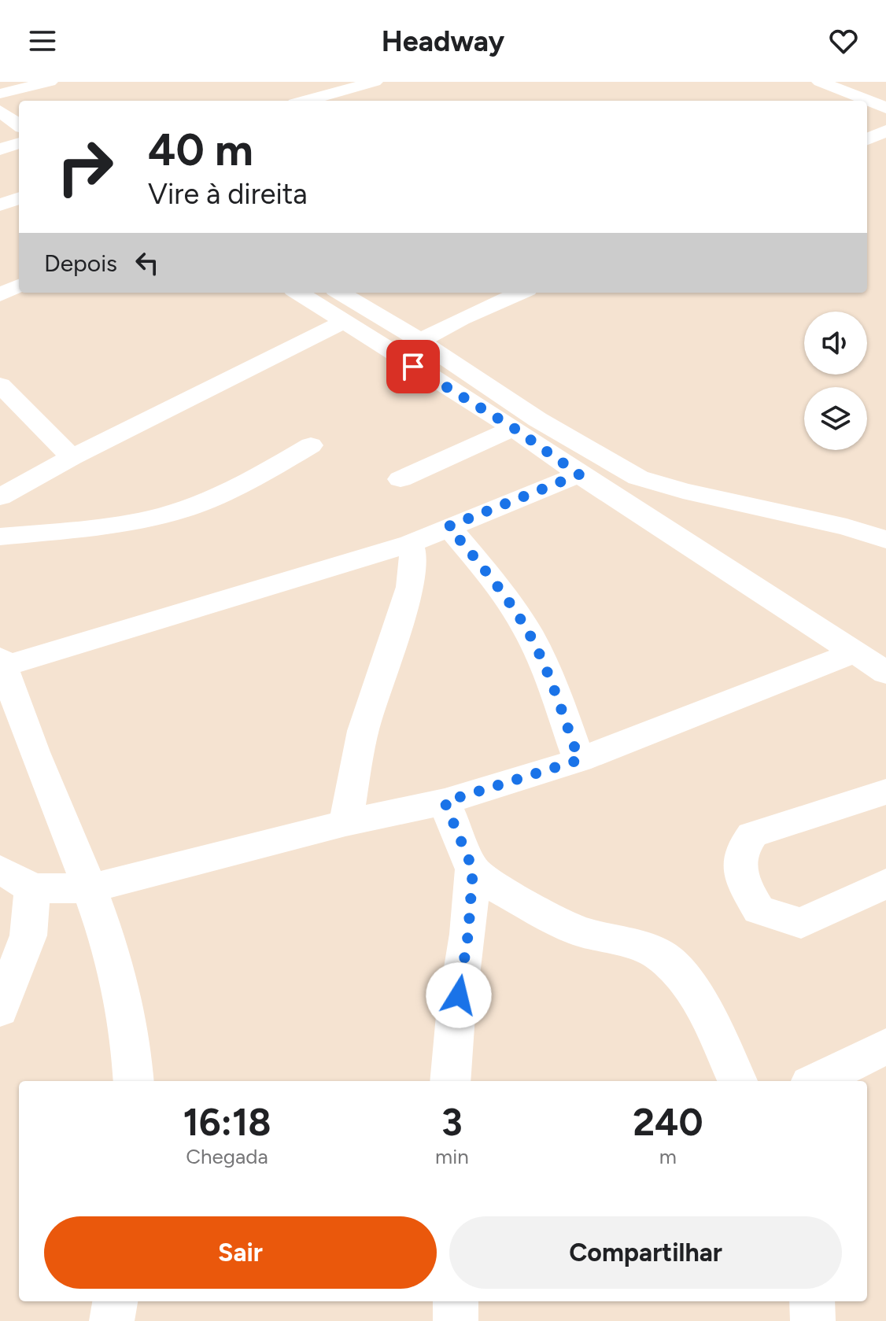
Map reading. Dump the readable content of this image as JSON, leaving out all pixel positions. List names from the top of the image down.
{
  "page": {
    "header": "Headway",
    "turn": ["40 m", "Vire à direita"],
    "then": "Depois",
    "eta": [
      "16:18",
      "Chegada",
      "3",
      "min",
      "240",
      "m"
    ],
    "buttons": ["Sair", "Compartilhar"]
  }
}
